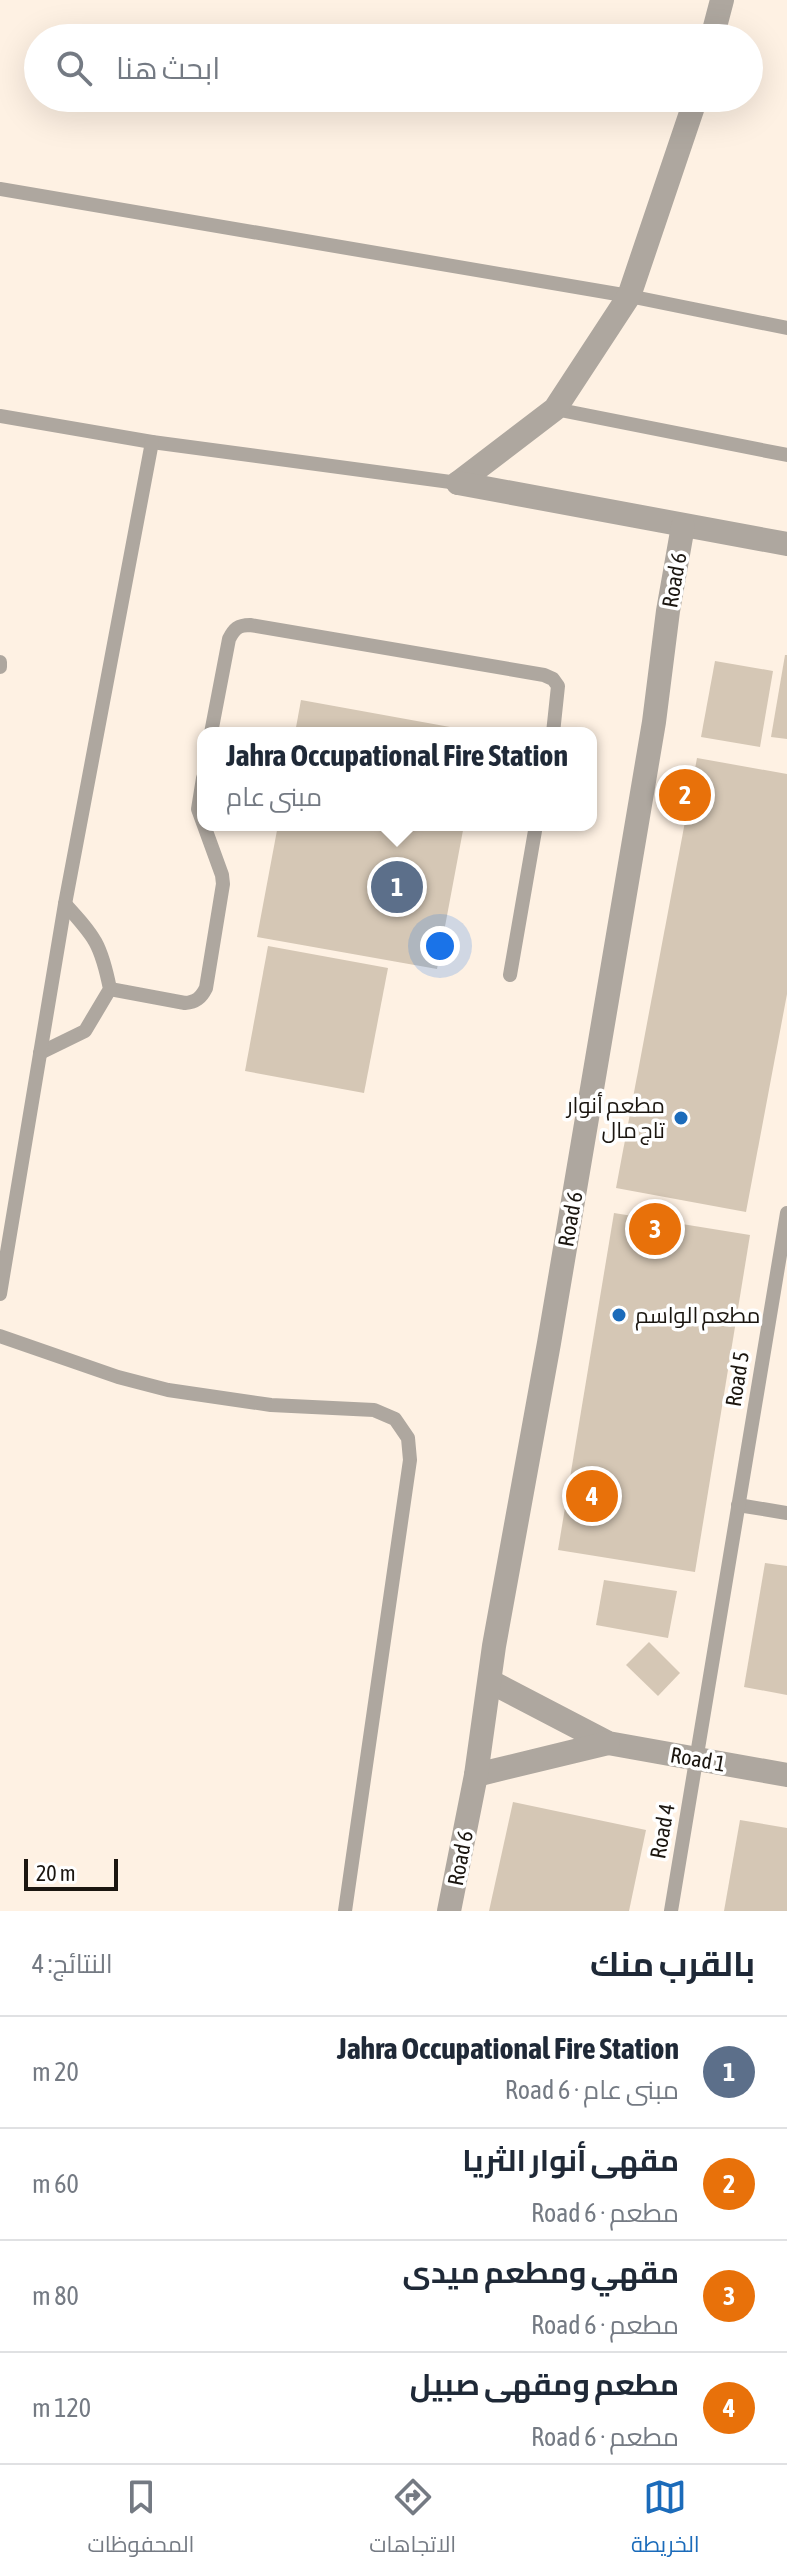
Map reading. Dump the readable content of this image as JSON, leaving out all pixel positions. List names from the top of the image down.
{
  "streets": {
    "street": ["Road 6", "Road 1"],
    "lane": ["Road 5", "Road 4"]
  },
  "crossings": [
    ["Road 6", "Road 1"],
    ["Road 5", "Road 1"],
    ["Road 5", "Road 4"],
    ["Road 1", "Road 4"]
  ],
  "places": ["مطعم أنوار تاج مال", "مطعم الواسم"],
  "scale_bar": "20 m",
  "page": {
    "search": "ابحث هنا",
    "popup": ["Jahra Occupational Fire Station", "مبنى عام"],
    "pins": [
      "2",
      "1",
      "3",
      "4"
    ],
    "scale": "20 m",
    "heading": ["بالقرب منك", "النتائج: 4"],
    "list": [
      {
        "mark": "1",
        "name": "Jahra Occupational Fire Station",
        "note": "مبنى عام · Road 6",
        "value": "20 m"
      },
      {
        "mark": "2",
        "name": "مقهى أنوار الثريا",
        "note": "مطعم · Road 6",
        "value": "60 m"
      },
      {
        "mark": "3",
        "name": "مقهي ومطعم ميدى",
        "note": "مطعم · Road 6",
        "value": "80 m"
      },
      {
        "mark": "4",
        "name": "مطعم ومقهى صبيل",
        "note": "مطعم · Road 6",
        "value": "120 m"
      }
    ],
    "nav": ["الخريطة", "الاتجاهات", "المحفوظات"]
  }
}
